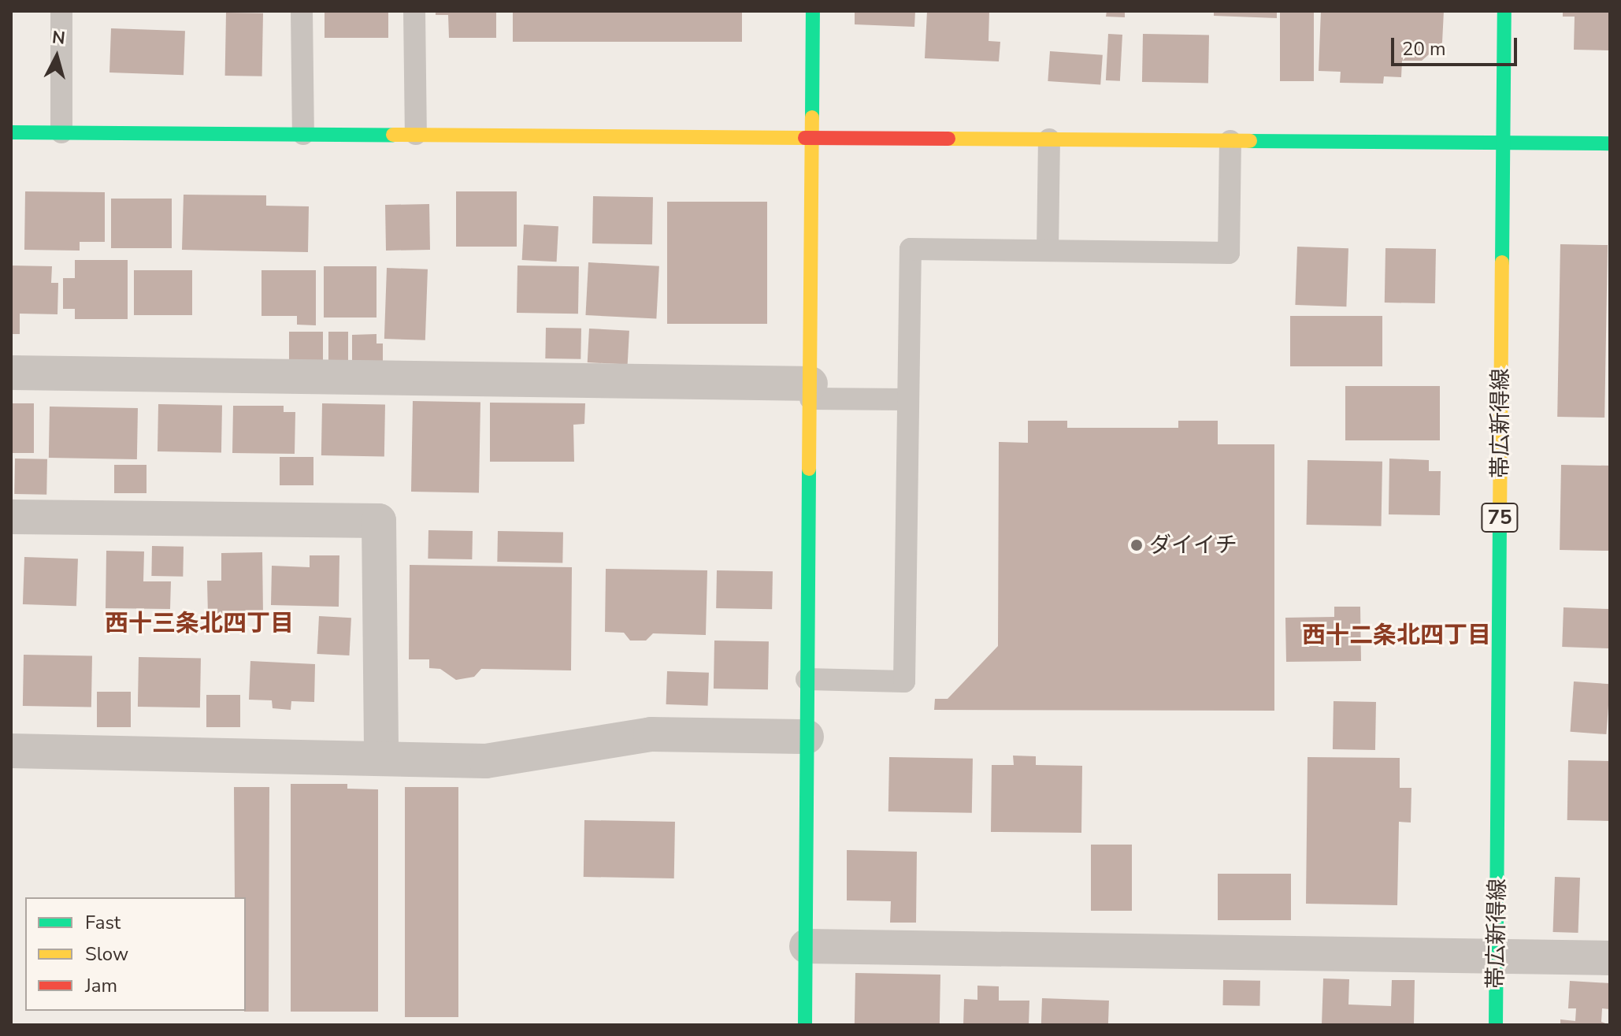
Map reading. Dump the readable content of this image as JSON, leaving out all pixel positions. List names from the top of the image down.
{
  "streets": {
    "street": ["帯広新得線", "75"]
  },
  "districts": ["西十三条北四丁目", "西十二条北四丁目"],
  "places": ["ダイイチ"],
  "legend": ["Fast", "Slow", "Jam"],
  "scale_bar": "20 m",
  "north": "top"
}
